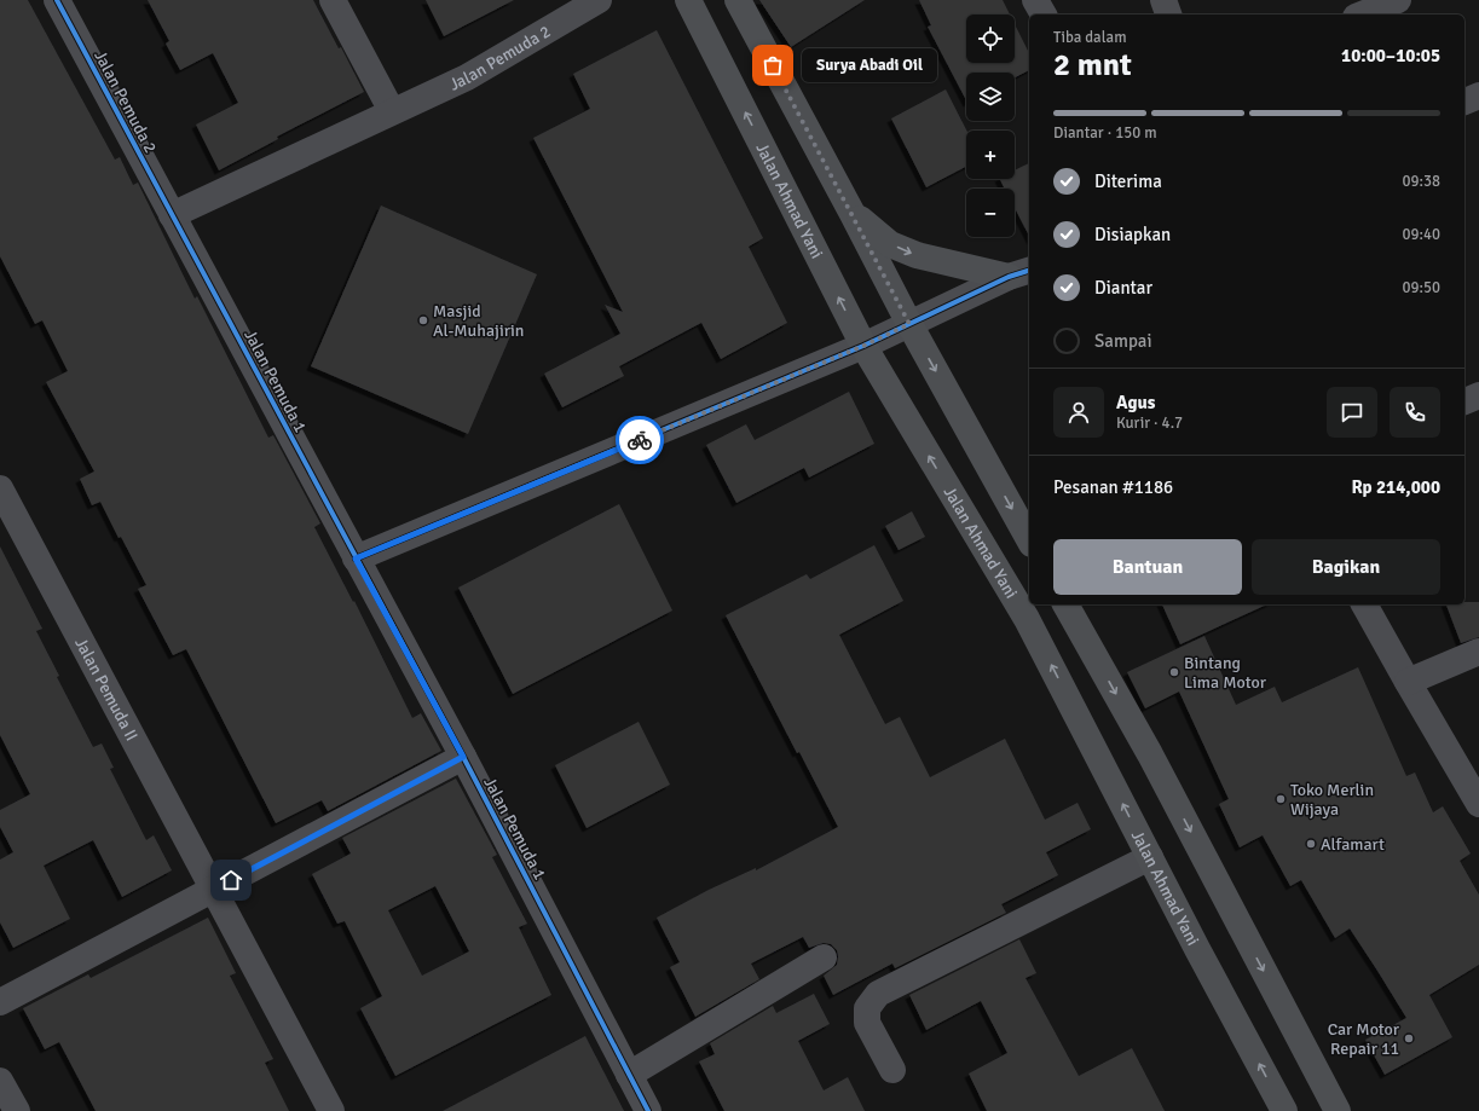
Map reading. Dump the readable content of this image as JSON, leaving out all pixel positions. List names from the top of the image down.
{
  "streets": {
    "main road": ["Jalan Ahmad Yani"],
    "street": ["Jalan Pemuda 2", "Jalan Pemuda 1", "Jalan Pemuda II"]
  },
  "crossings": [
    ["Jalan Pemuda 2", "Jalan Pemuda 1"]
  ],
  "places": [
    "Surya Abadi Oil",
    "Masjid Al-Muhajirin",
    "Bintang Lima Motor",
    "Toko Merlin Wijaya",
    "Alfamart",
    "Car Motor Repair 11"
  ],
  "page": {
    "map_buttons": ["+", "−"],
    "heading": ["2 mnt", "Tiba dalam", "10:00–10:05"],
    "panel": [
      "Agus",
      "Kurir · 4.7",
      "Pesanan #1186",
      "Rp 214,000"
    ],
    "bubble": "Surya Abadi Oil",
    "bar": "Diantar · 150 m",
    "list": [
      ["Diterima", "09:38"],
      ["Disiapkan", "09:40"],
      ["Diantar", "09:50"],
      "Sampai"
    ],
    "buttons": ["Bantuan", "Bagikan"]
  }
}
